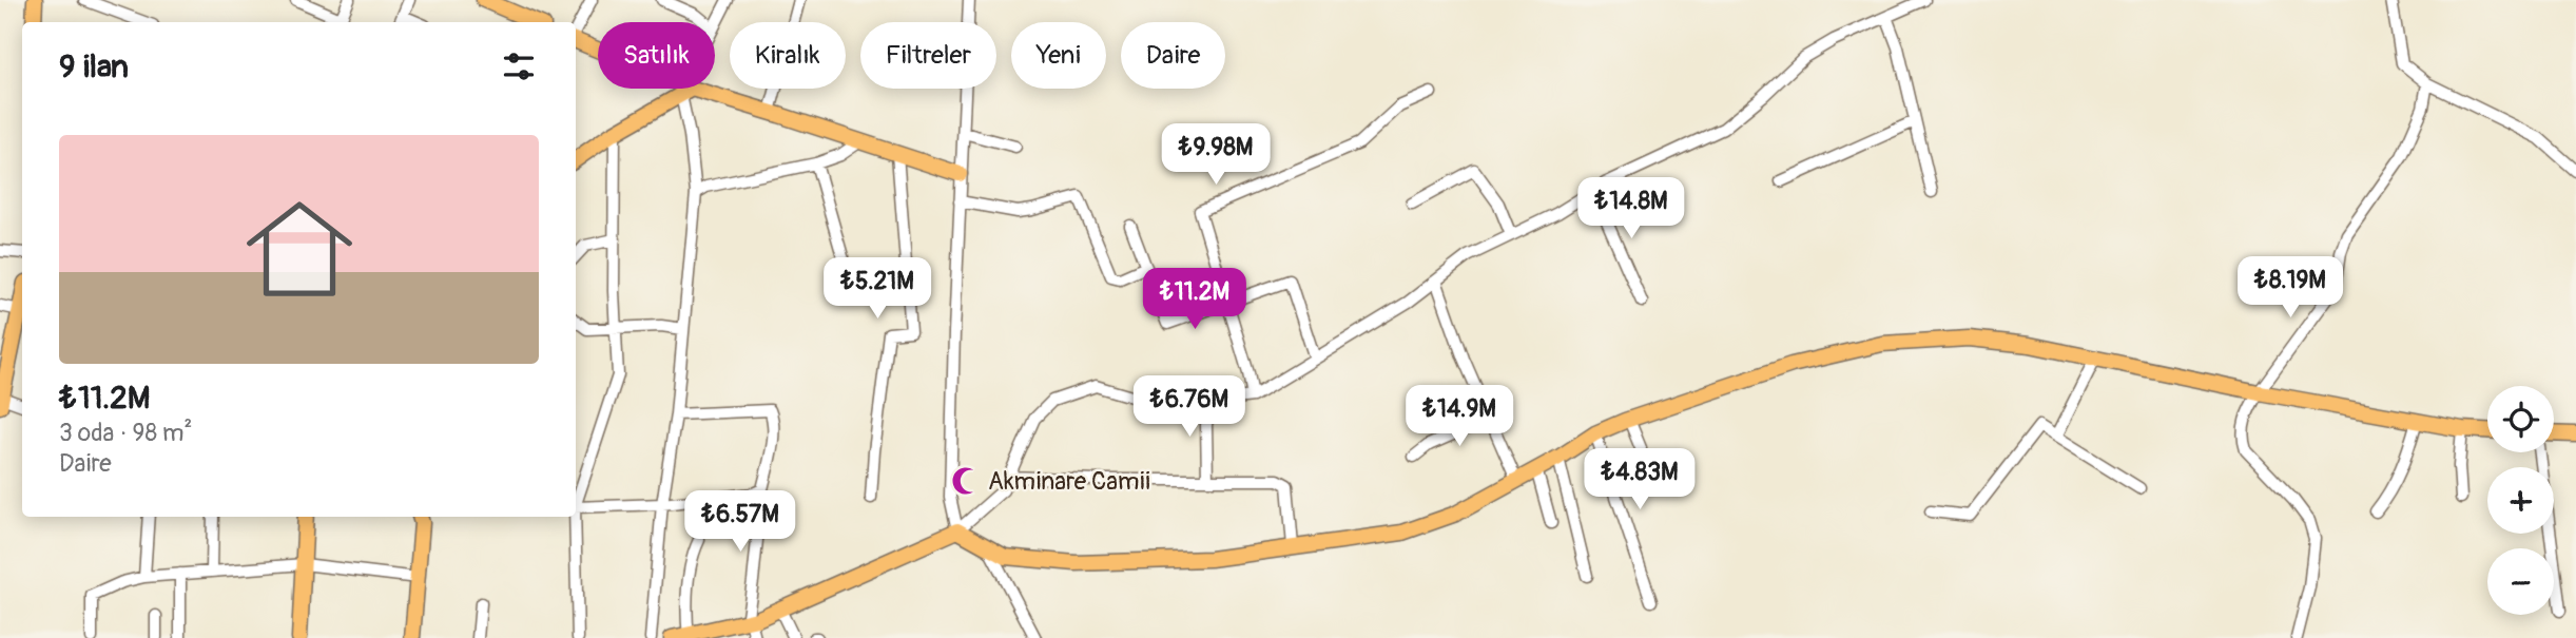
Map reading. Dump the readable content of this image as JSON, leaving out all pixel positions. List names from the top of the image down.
{
  "places": {
    "mosque": ["Akminare Camii"]
  },
  "page": {
    "chip": [
      "Satılık",
      "Kiralık",
      "Filtreler",
      "Yeni",
      "Daire"
    ],
    "heading": "9 ilan",
    "list": [
      {
        "name": "₺11.2M",
        "note": "3 oda · 98 m² · Daire"
      }
    ],
    "price": [
      "₺9.98M",
      "₺14.8M",
      "₺8.19M",
      "₺5.21M",
      "₺11.2M",
      "₺6.76M",
      "₺14.9M",
      "₺4.83M",
      "₺6.57M"
    ],
    "map_buttons": ["+", "−"]
  }
}
